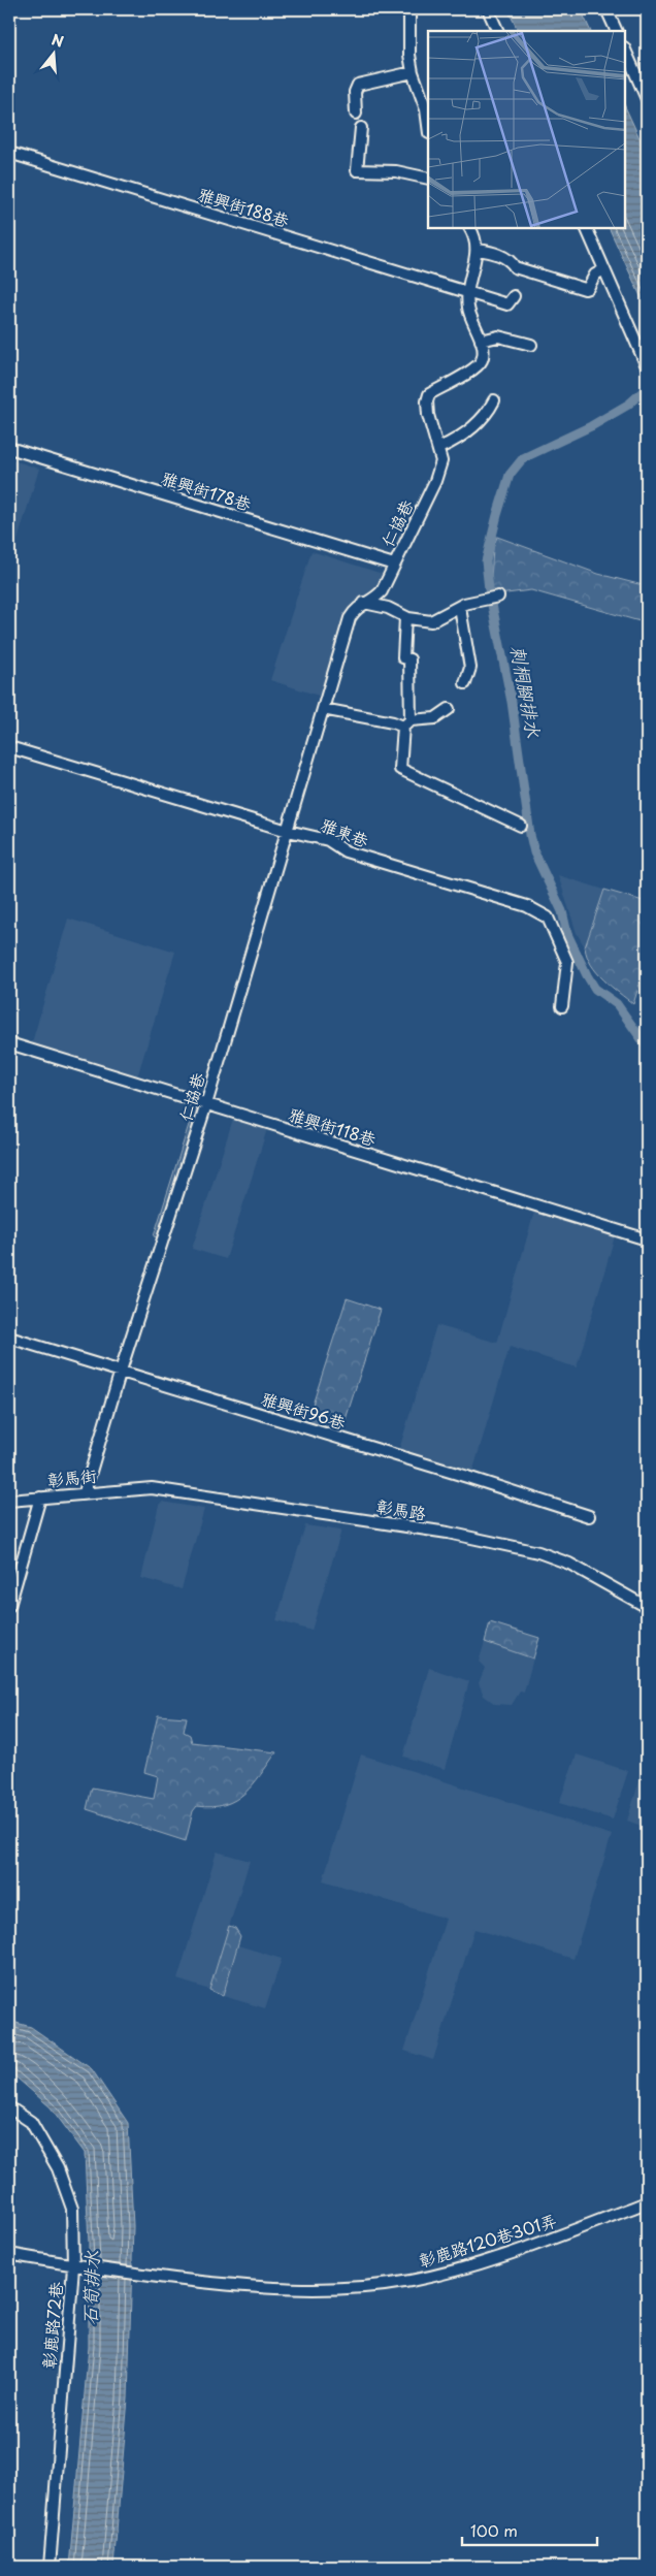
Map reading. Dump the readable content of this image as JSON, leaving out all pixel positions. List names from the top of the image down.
{
  "streets": {
    "street": [
      "雅興街188巷",
      "雅興街178巷",
      "仁協巷",
      "雅東巷",
      "雅興街118巷",
      "雅興街96巷",
      "彰馬街",
      "彰馬路",
      "彰鹿路120巷301弄",
      "彰鹿路72巷"
    ]
  },
  "crossings": [
    ["雅興街188巷", "仁協巷"],
    ["雅興街178巷", "仁協巷"],
    ["仁協巷", "雅東巷"],
    ["仁協巷", "雅興街118巷"],
    ["仁協巷", "雅興街96巷"],
    ["仁協巷", "彰馬街"],
    ["彰馬街", "彰馬路"],
    ["彰鹿路120巷301弄", "彰鹿路72巷"]
  ],
  "water": ["刺桐腳排水", "石筍排水"],
  "scale_bar": "100 m",
  "north": "top"
}
